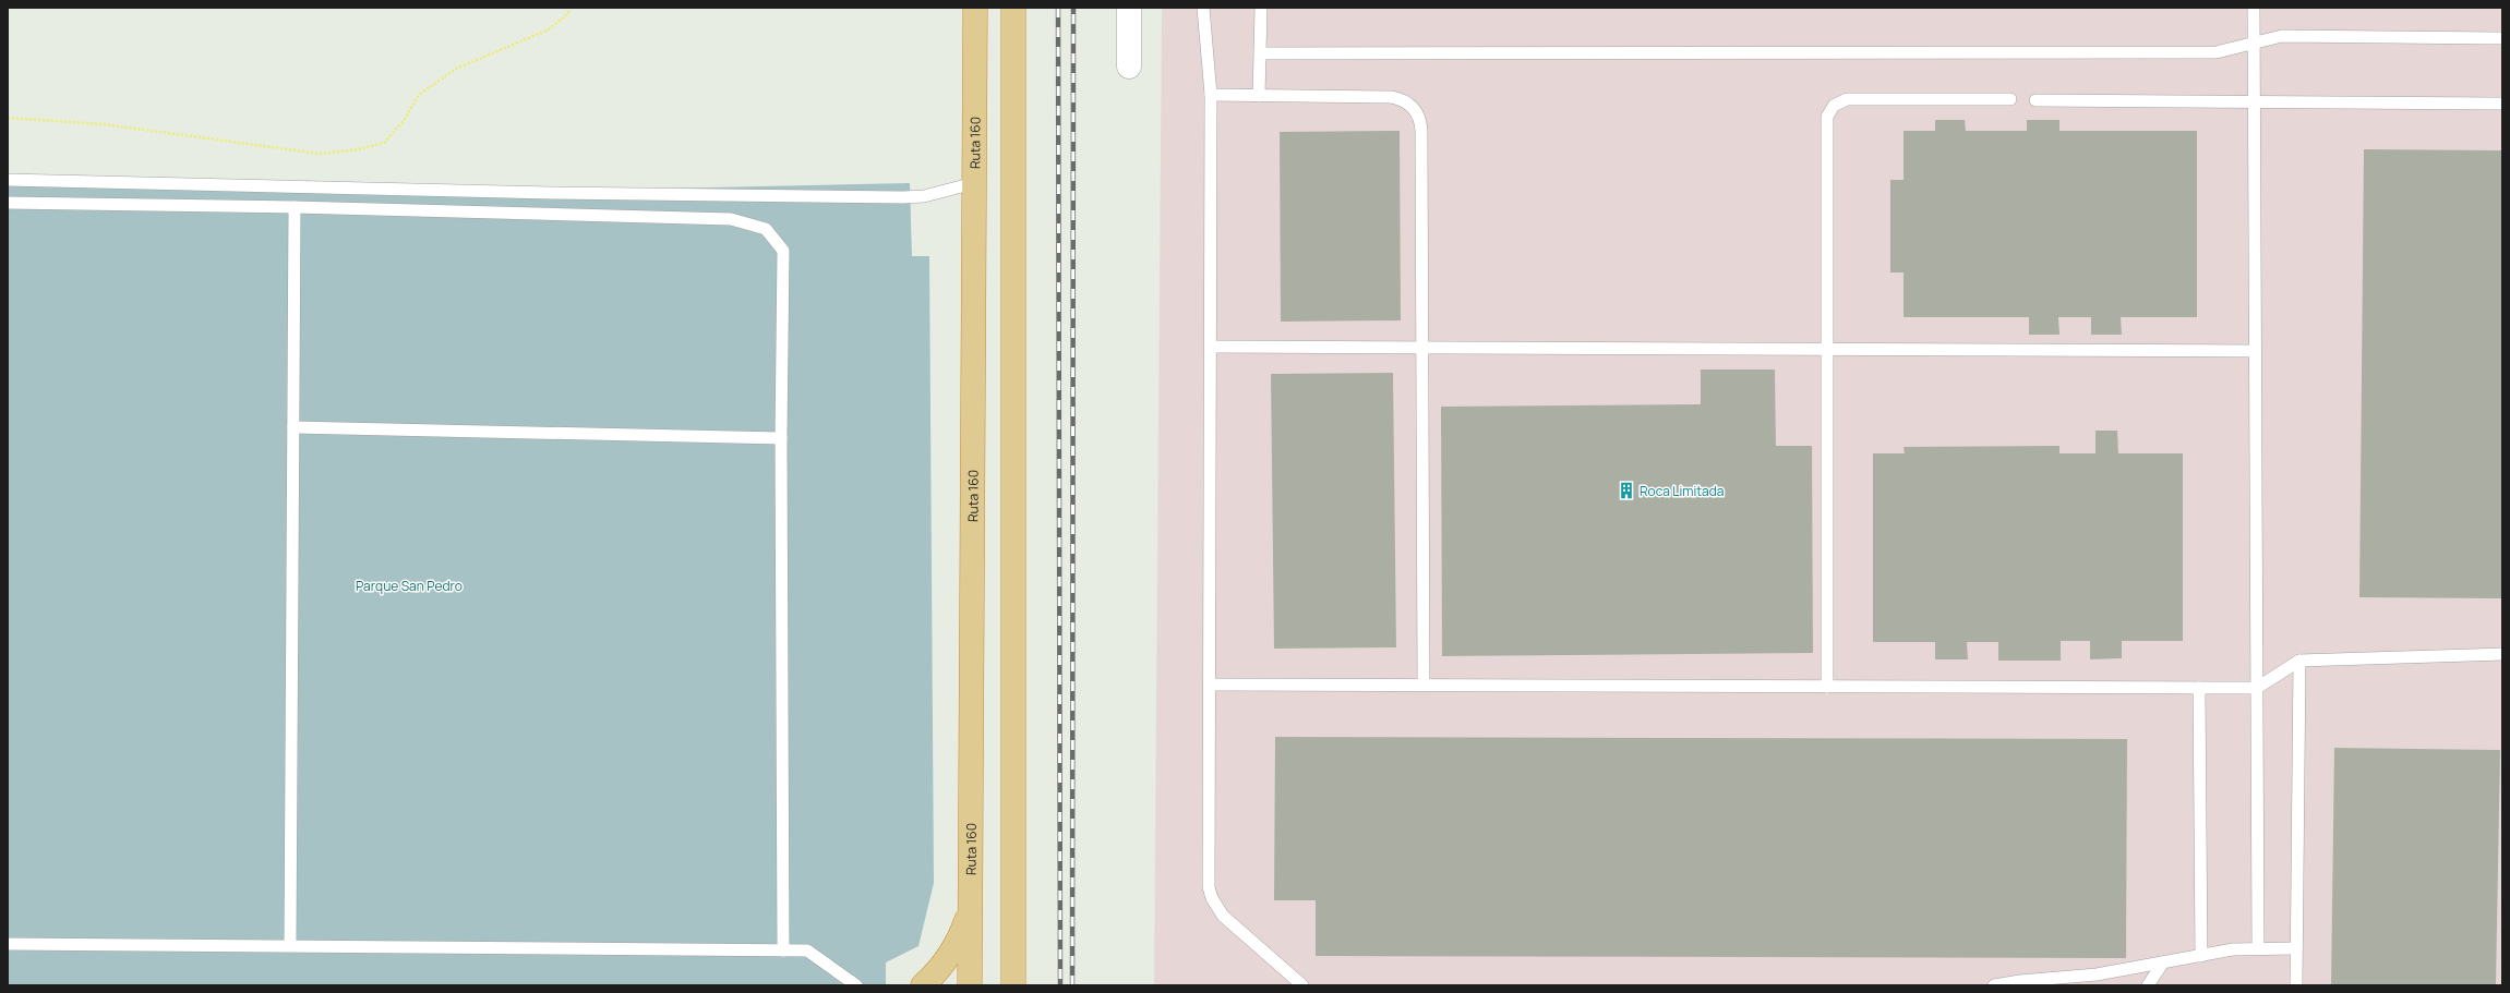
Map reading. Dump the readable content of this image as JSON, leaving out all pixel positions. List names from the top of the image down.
{
  "streets": {
    "highway": ["Ruta 160"]
  },
  "parks": ["Parque San Pedro"],
  "places": {
    "building": ["Roca Limitada"]
  }
}
